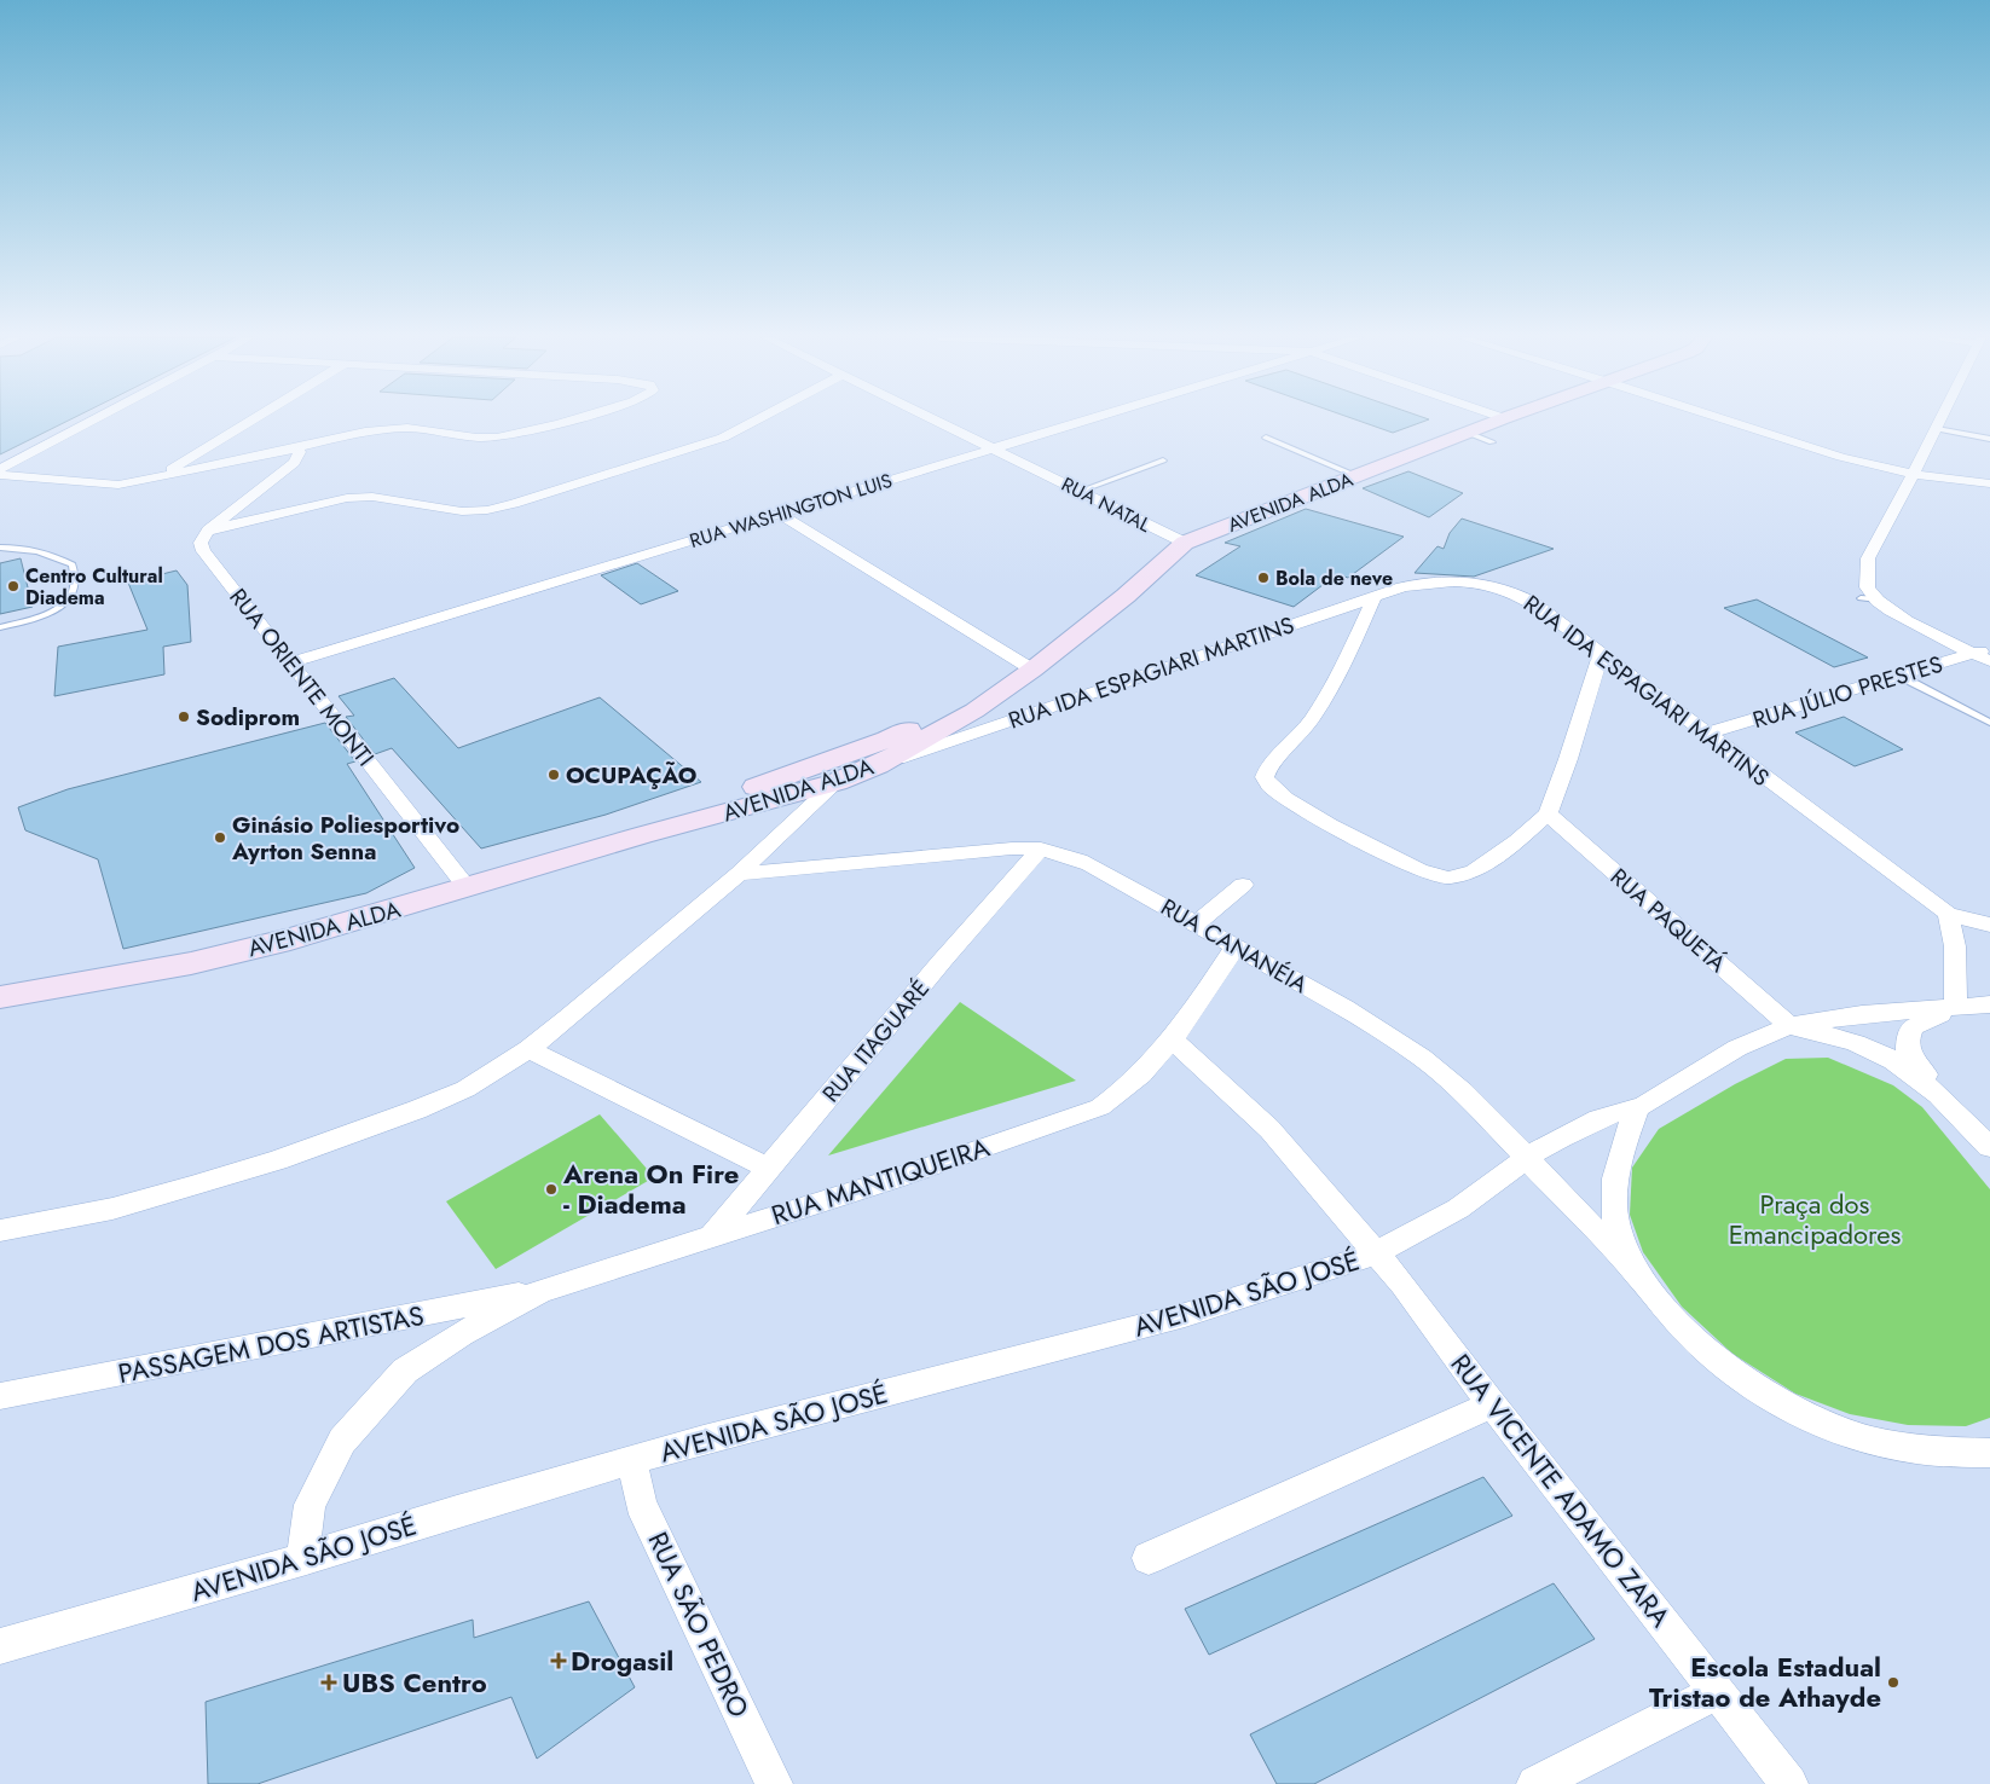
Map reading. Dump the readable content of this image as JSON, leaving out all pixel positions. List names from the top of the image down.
{
  "streets": {
    "main road": ["AVENIDA ALDA"],
    "street": [
      "RUA NATAL",
      "RUA WASHINGTON LUIS",
      "RUA IDA ESPAGIARI MARTINS",
      "RUA ORIENTE MONTI",
      "RUA JÚLIO PRESTES",
      "RUA PAQUETÁ",
      "RUA CANANÉIA",
      "RUA ITAGUARÉ",
      "RUA MANTIQUEIRA",
      "AVENIDA SÃO JOSÉ",
      "PASSAGEM DOS ARTISTAS",
      "RUA VICENTE ADAMO ZARA",
      "RUA SÃO PEDRO"
    ]
  },
  "crossings": [
    ["AVENIDA ALDA", "RUA NATAL"],
    ["AVENIDA ALDA", "RUA IDA ESPAGIARI MARTINS"],
    ["AVENIDA ALDA", "RUA ORIENTE MONTI"],
    ["RUA NATAL", "RUA WASHINGTON LUIS"],
    ["RUA WASHINGTON LUIS", "RUA ORIENTE MONTI"],
    ["RUA IDA ESPAGIARI MARTINS", "RUA JÚLIO PRESTES"],
    ["RUA PAQUETÁ", "AVENIDA SÃO JOSÉ"],
    ["RUA CANANÉIA", "RUA ITAGUARÉ"],
    ["RUA CANANÉIA", "RUA MANTIQUEIRA"],
    ["RUA CANANÉIA", "AVENIDA SÃO JOSÉ"],
    ["RUA ITAGUARÉ", "RUA MANTIQUEIRA"],
    ["RUA MANTIQUEIRA", "AVENIDA SÃO JOSÉ"],
    ["RUA MANTIQUEIRA", "PASSAGEM DOS ARTISTAS"],
    ["RUA MANTIQUEIRA", "RUA VICENTE ADAMO ZARA"],
    ["AVENIDA SÃO JOSÉ", "RUA VICENTE ADAMO ZARA"],
    ["AVENIDA SÃO JOSÉ", "RUA SÃO PEDRO"]
  ],
  "parks": ["Praça dos Emancipadores"],
  "places": {
    "other": [
      "Bola de neve",
      "Centro Cultural Diadema",
      "Sodiprom",
      "OCUPAÇÃO",
      "Ginásio Poliesportivo Ayrton Senna",
      "Arena On Fire - Diadema",
      "Escola Estadual Tristao de Athayde"
    ],
    "health": ["Drogasil", "UBS Centro"]
  }
}
